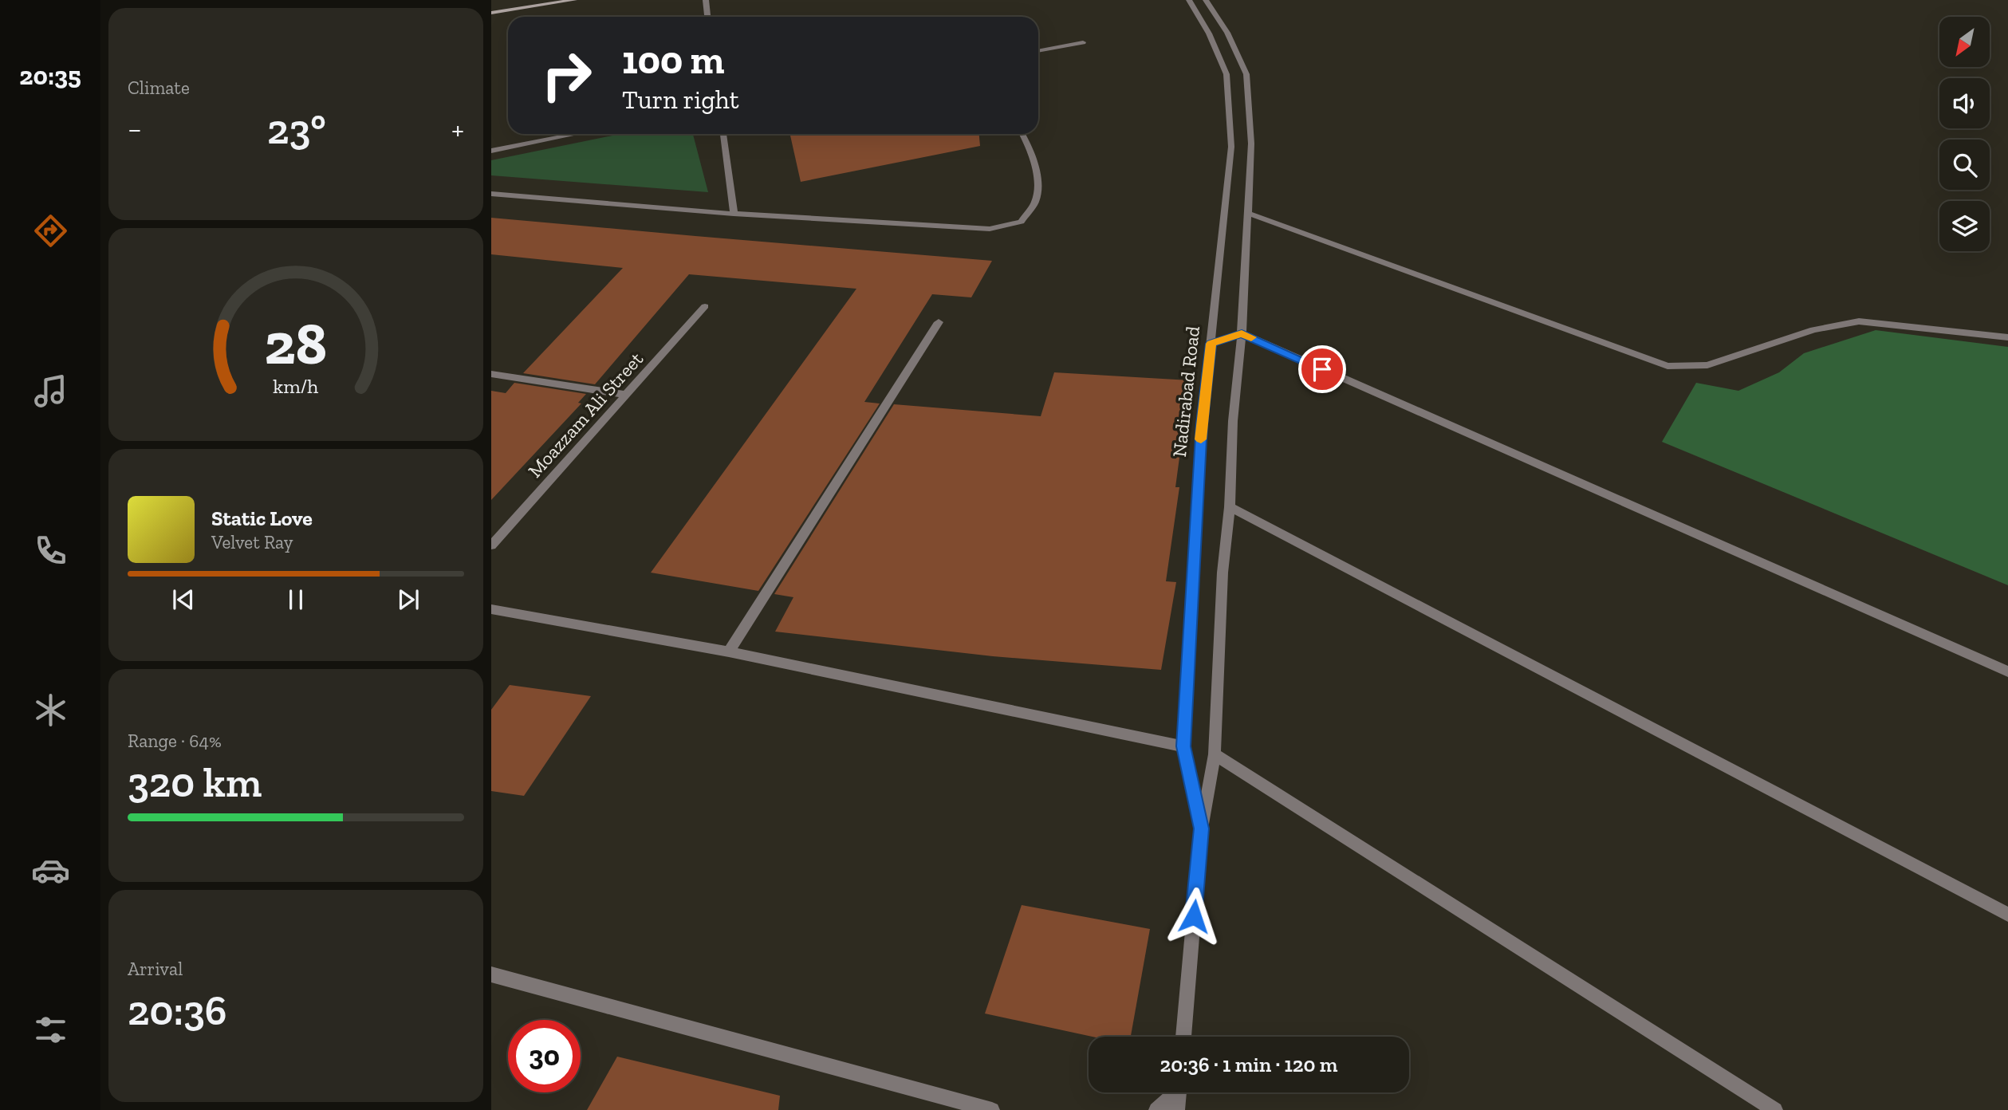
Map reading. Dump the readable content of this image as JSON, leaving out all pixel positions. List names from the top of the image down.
{
  "streets": {
    "street": ["Nadirabad Road", "Moazzam Ali Street"]
  },
  "north": "bottom left",
  "page": {
    "tabs": "20:35",
    "tile": [
      "Climate",
      ["Range · 64%", "320 km"],
      ["Arrival", "20:36"]
    ],
    "turn": ["100 m", "Turn right"],
    "heat": ["−", "23°", "+"],
    "song": ["Static Love", "Velvet Ray"],
    "limit": "30",
    "trip": "20:36 · 1 min · 120 m",
    "gauge": ["28", "km/h"]
  }
}
